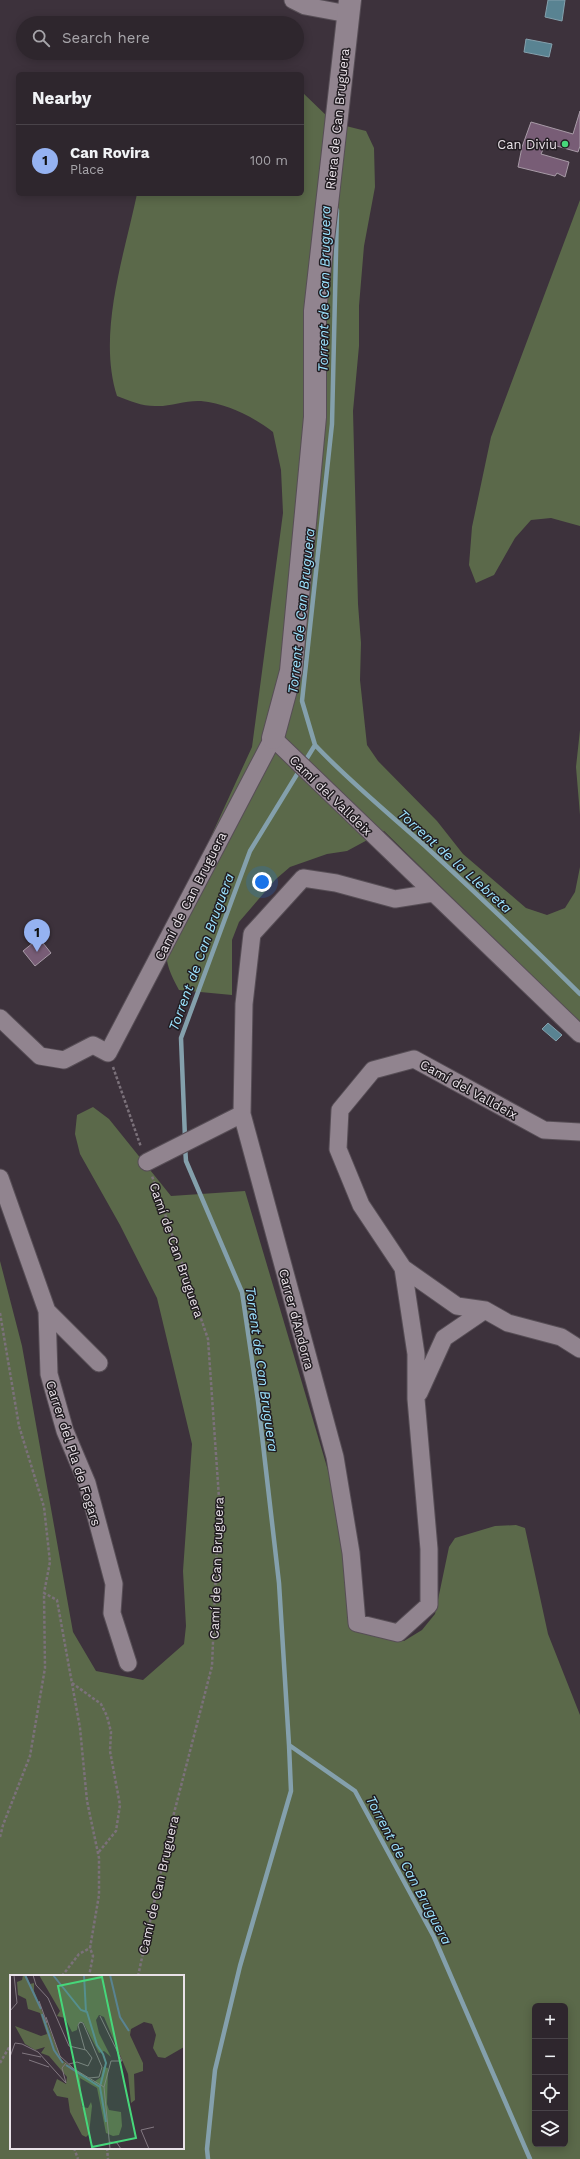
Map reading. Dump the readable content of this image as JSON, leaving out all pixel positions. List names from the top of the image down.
{
  "streets": {
    "street": [
      "Riera de Can Bruguera",
      "Camí del Valldeix",
      "Camí de Can Bruguera",
      "Carrer d'Andorra",
      "Carrer del Pla de Fogars"
    ]
  },
  "crossings": [
    ["Riera de Can Bruguera", "Camí del Valldeix"],
    ["Riera de Can Bruguera", "Camí de Can Bruguera"],
    ["Camí del Valldeix", "Camí de Can Bruguera"],
    ["Camí del Valldeix", "Carrer d'Andorra"]
  ],
  "water": ["Torrent de Can Bruguera", "Torrent de la Llebreta"],
  "places": ["Can Diviu"],
  "page": {
    "search": "Search here",
    "heading": "Nearby",
    "list": [
      {
        "mark": "1",
        "name": "Can Rovira",
        "note": "Place",
        "value": "100 m"
      }
    ],
    "pins": "1",
    "map_buttons": ["+", "−"]
  }
}
